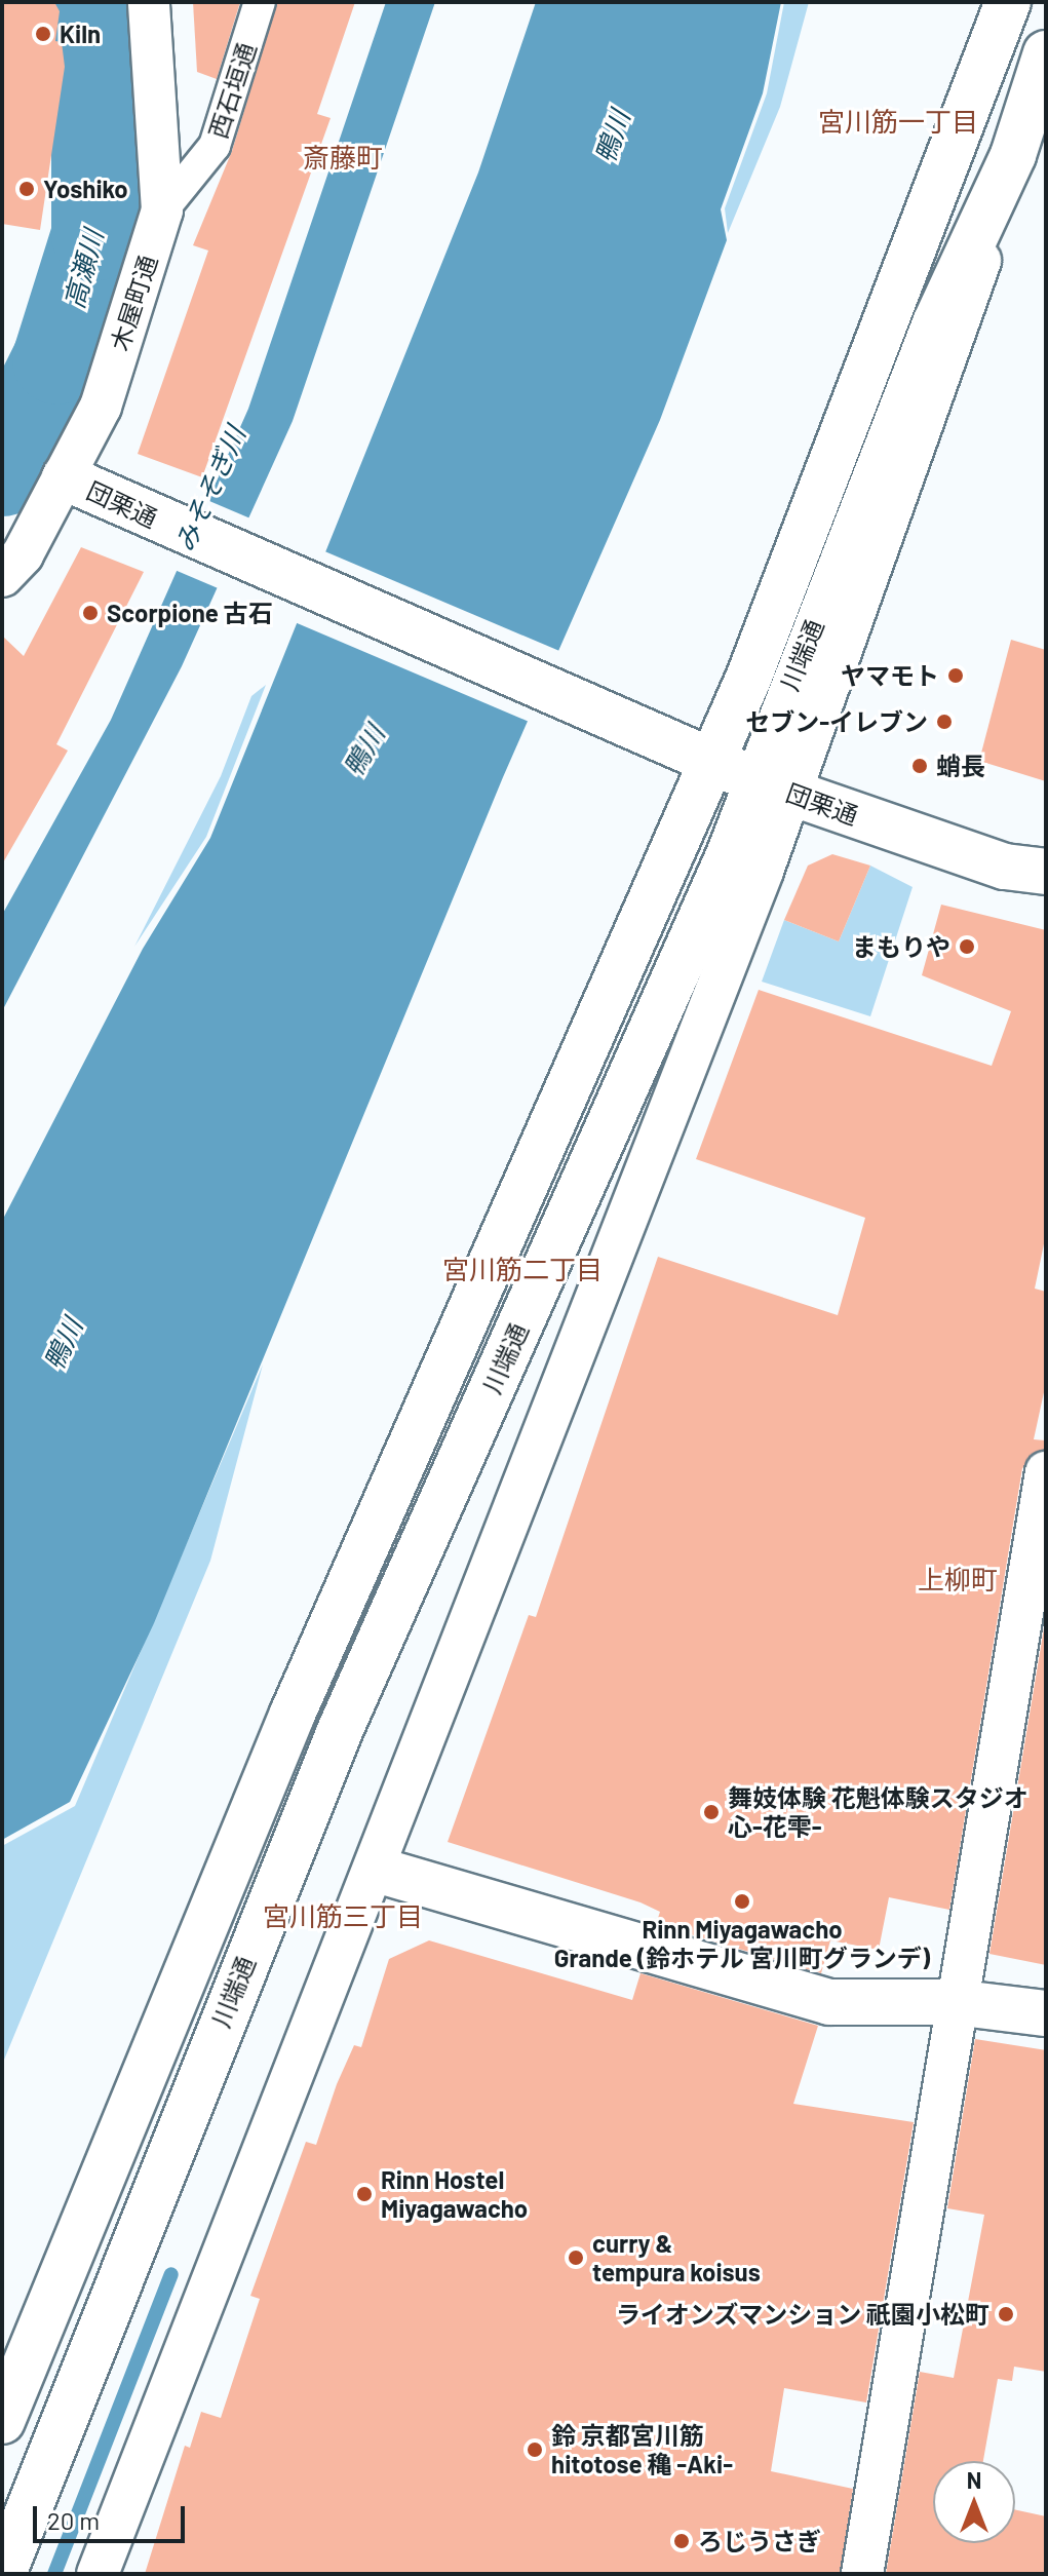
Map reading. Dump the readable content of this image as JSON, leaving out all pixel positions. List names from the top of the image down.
{
  "streets": {
    "street": [
      "西石垣通",
      "木屋町通",
      "団栗通",
      "川端通"
    ]
  },
  "crossings": [
    ["西石垣通", "木屋町通"],
    ["木屋町通", "団栗通"],
    ["団栗通", "川端通"]
  ],
  "districts": [
    "宮川筋一丁目",
    "斎藤町",
    "宮川筋二丁目",
    "上柳町",
    "宮川筋三丁目"
  ],
  "water": ["鴨川", "高瀬川", "みそそぎ川"],
  "places": [
    "Kiln",
    "Yoshiko",
    "Scorpione 古石",
    "ヤマモト",
    "セブン-イレブン",
    "蛸長",
    "まもりや",
    "舞妓体験 花魁体験スタジオ 心-花雫-",
    "Rinn Miyagawacho Grande (鈴ホテル 宮川町グランデ)",
    "Rinn Hostel Miyagawacho",
    "curry & tempura koisus",
    "ライオンズマンション 祇園小松町",
    "鈴 京都宮川筋 hitotose 穐 -Aki-",
    "ろじうさぎ"
  ],
  "scale_bar": "20 m",
  "north": "top"
}
